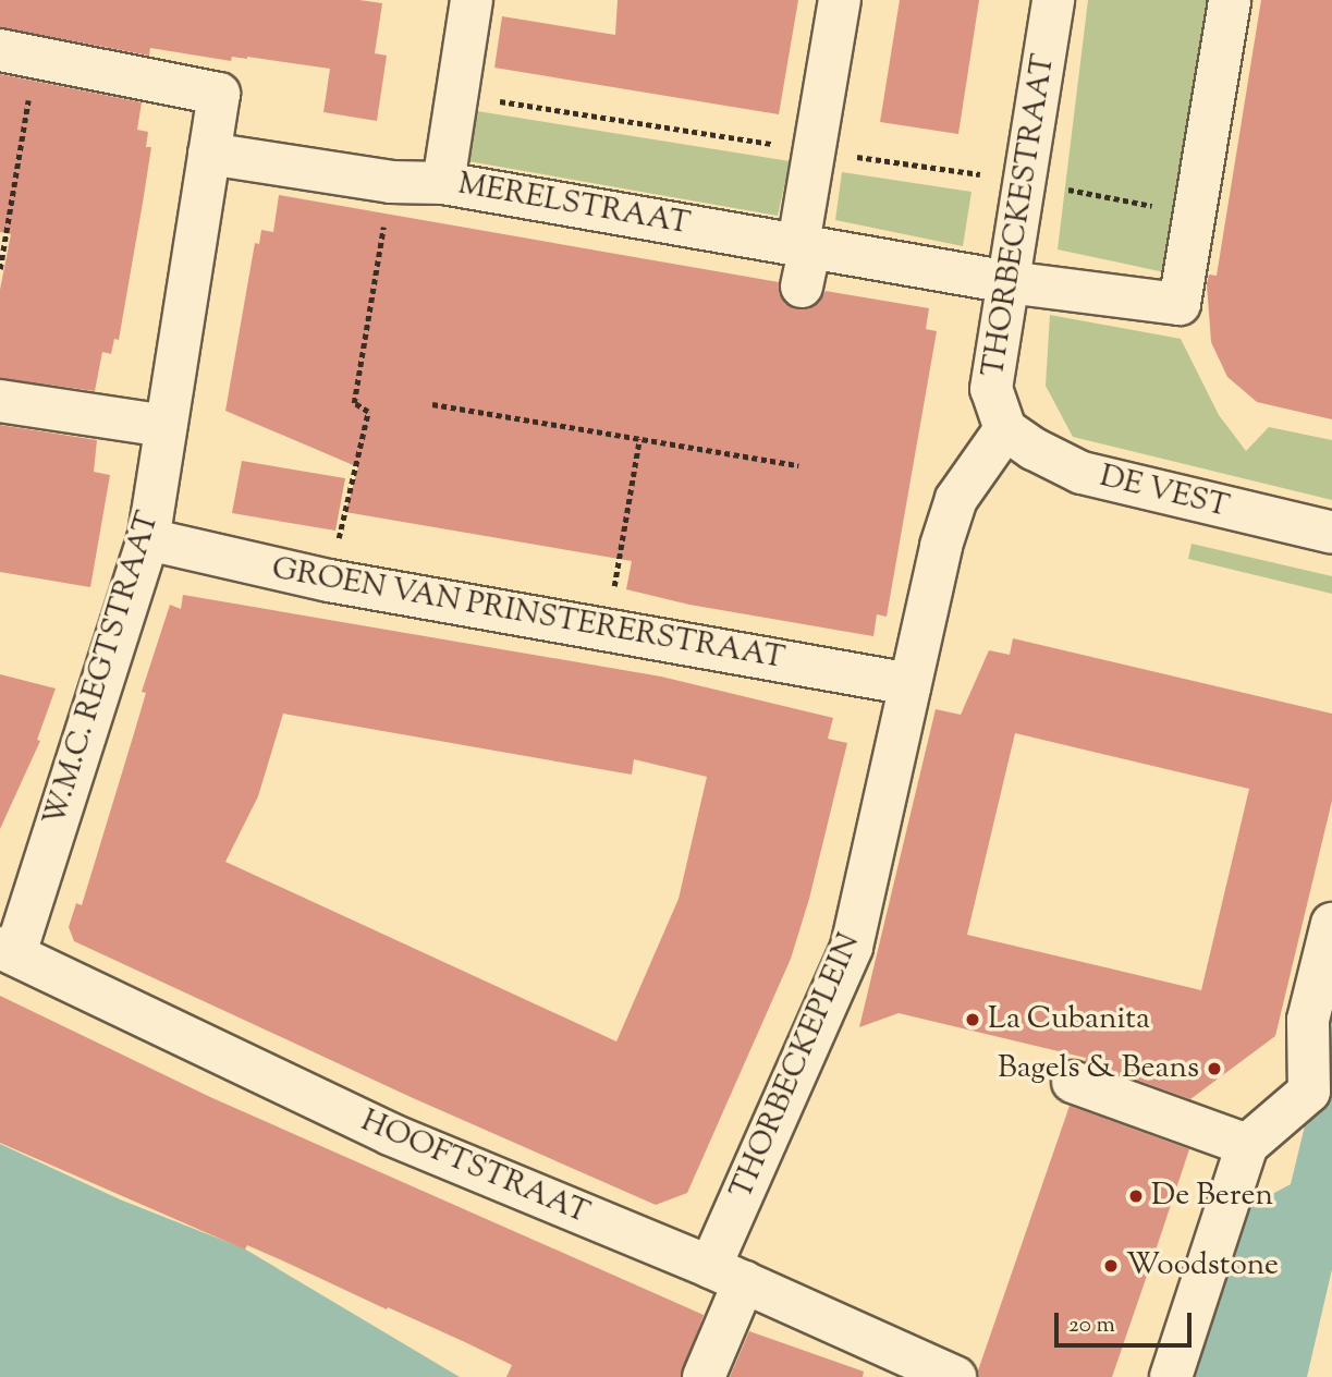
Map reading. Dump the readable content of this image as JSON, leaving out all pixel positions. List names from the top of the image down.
{
  "streets": {
    "street": [
      "MERELSTRAAT",
      "THORBECKESTRAAT",
      "DE VEST",
      "GROEN VAN PRINSTERERSTRAAT",
      "W.M.C. REGTSTRAAT",
      "THORBECKEPLEIN",
      "HOOFTSTRAAT"
    ]
  },
  "crossings": [
    ["MERELSTRAAT", "THORBECKESTRAAT"],
    ["THORBECKESTRAAT", "DE VEST"],
    ["GROEN VAN PRINSTERERSTRAAT", "W.M.C. REGTSTRAAT"],
    ["GROEN VAN PRINSTERERSTRAAT", "THORBECKEPLEIN"],
    ["W.M.C. REGTSTRAAT", "HOOFTSTRAAT"],
    ["THORBECKEPLEIN", "HOOFTSTRAAT"]
  ],
  "places": [
    "La Cubanita",
    "Bagels & Beans",
    "De Beren",
    "Woodstone"
  ],
  "scale_bar": "20 m"
}
